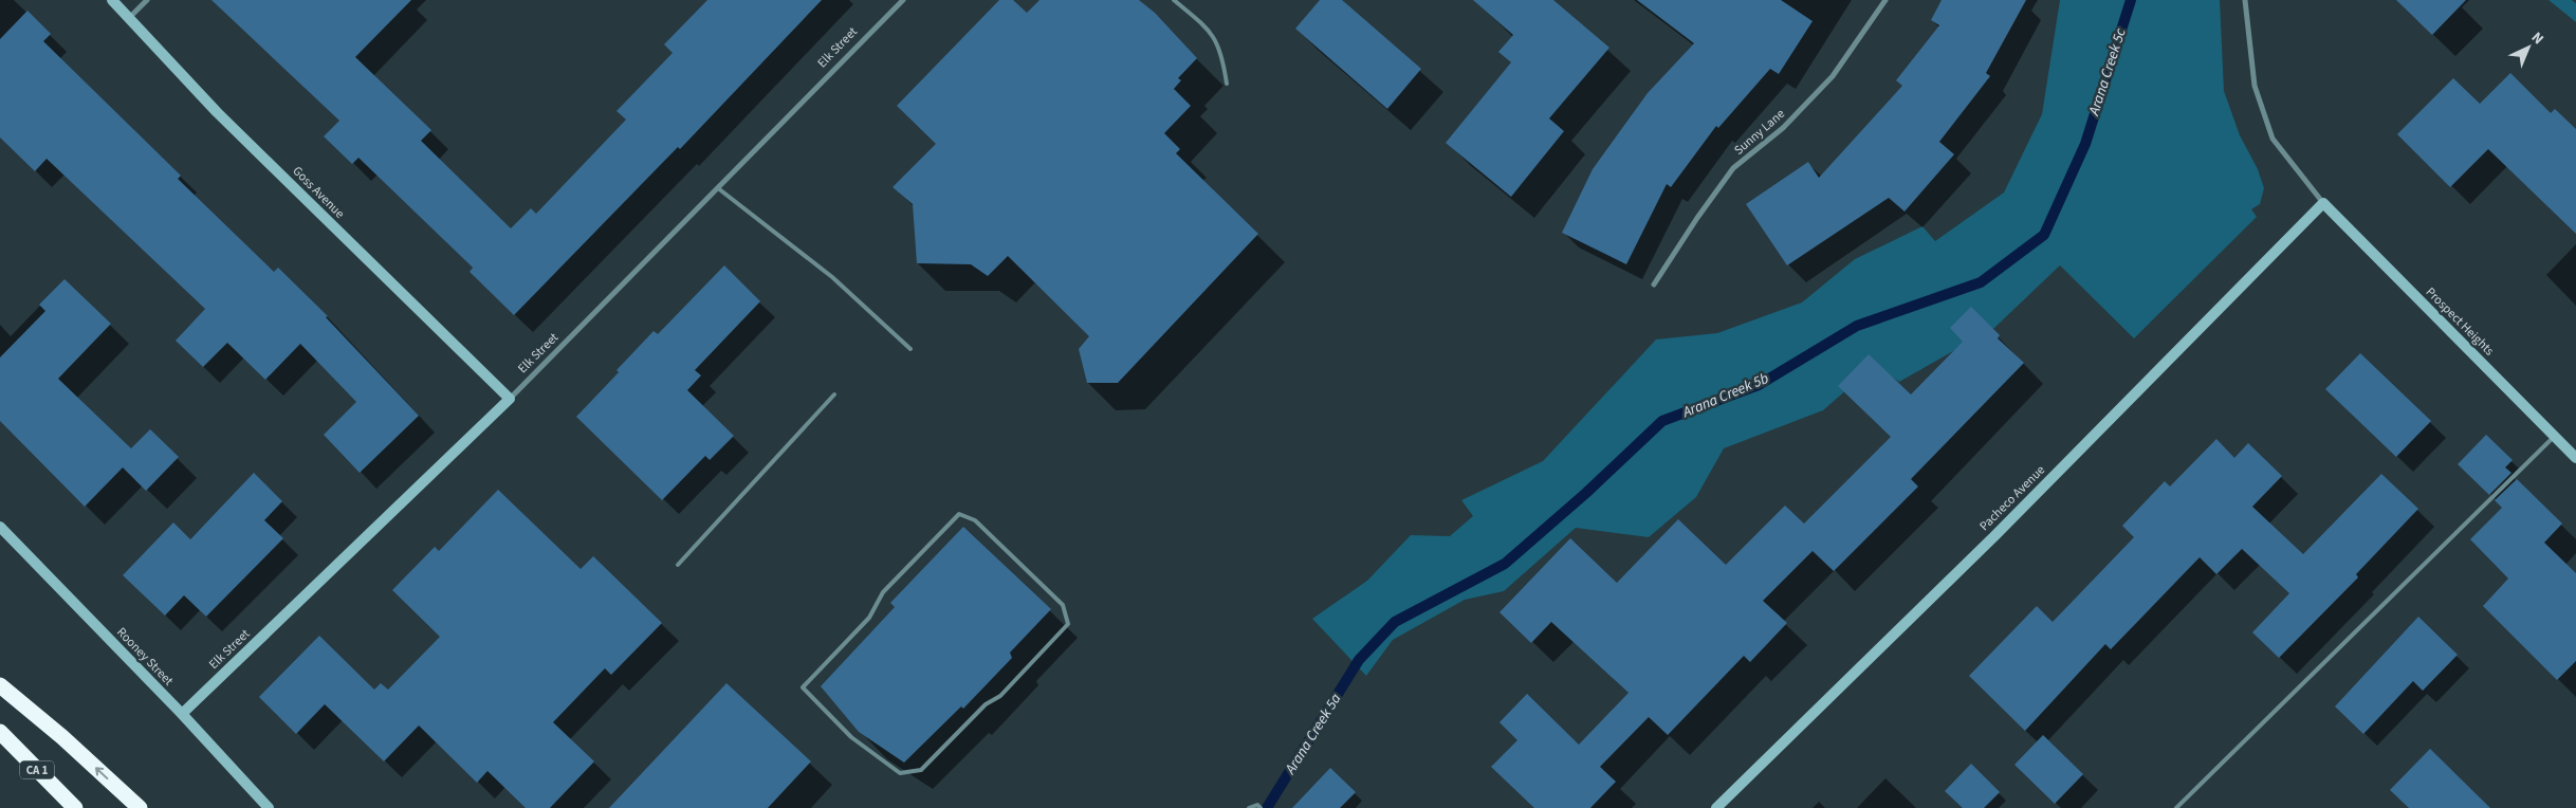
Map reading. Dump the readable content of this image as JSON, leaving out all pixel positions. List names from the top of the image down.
{
  "streets": {
    "highway": ["CA 1"],
    "street": [
      "Elk Street",
      "Sunny Lane",
      "Goss Avenue",
      "Prospect Heights",
      "Pacheco Avenue",
      "Rooney Street"
    ]
  },
  "crossings": [
    ["Elk Street", "Goss Avenue"],
    ["Elk Street", "Rooney Street"],
    ["Prospect Heights", "Pacheco Avenue"]
  ],
  "water": ["Arana Creek 5c", "Arana Creek 5b", "Arana Creek 5a"],
  "north": "top right"
}
